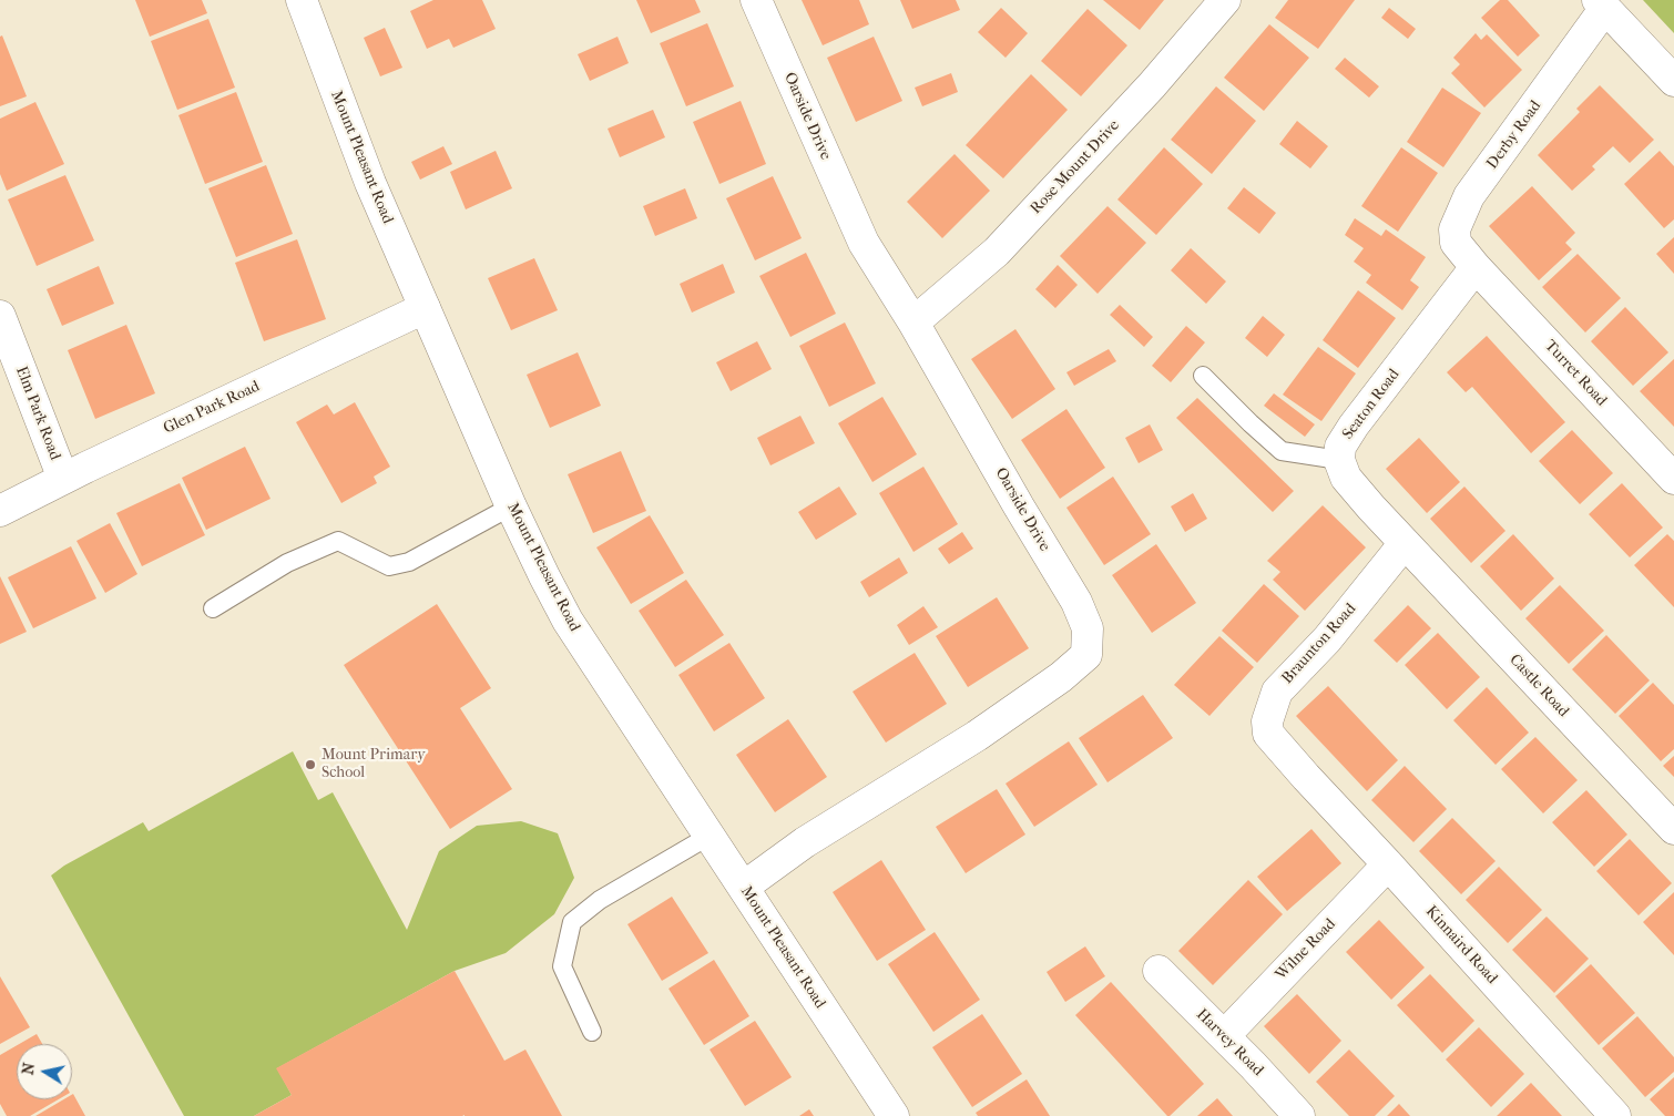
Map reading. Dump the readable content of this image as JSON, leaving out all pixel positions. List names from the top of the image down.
{
  "streets": {
    "street": [
      "Oarside Drive",
      "Derby Road",
      "Mount Pleasant Road",
      "Rose Mount Drive",
      "Turret Road",
      "Seaton Road",
      "Glen Park Road",
      "Elm Park Road",
      "Braunton Road",
      "Castle Road",
      "Kinnaird Road",
      "Wilne Road",
      "Harvey Road"
    ]
  },
  "crossings": [
    ["Oarside Drive", "Mount Pleasant Road"],
    ["Oarside Drive", "Rose Mount Drive"],
    ["Derby Road", "Turret Road"],
    ["Derby Road", "Seaton Road"],
    ["Mount Pleasant Road", "Glen Park Road"],
    ["Turret Road", "Seaton Road"],
    ["Seaton Road", "Braunton Road"],
    ["Seaton Road", "Castle Road"],
    ["Glen Park Road", "Elm Park Road"],
    ["Braunton Road", "Castle Road"],
    ["Braunton Road", "Kinnaird Road"],
    ["Kinnaird Road", "Wilne Road"],
    ["Wilne Road", "Harvey Road"]
  ],
  "places": ["Mount Primary School"],
  "north": "left"
}
